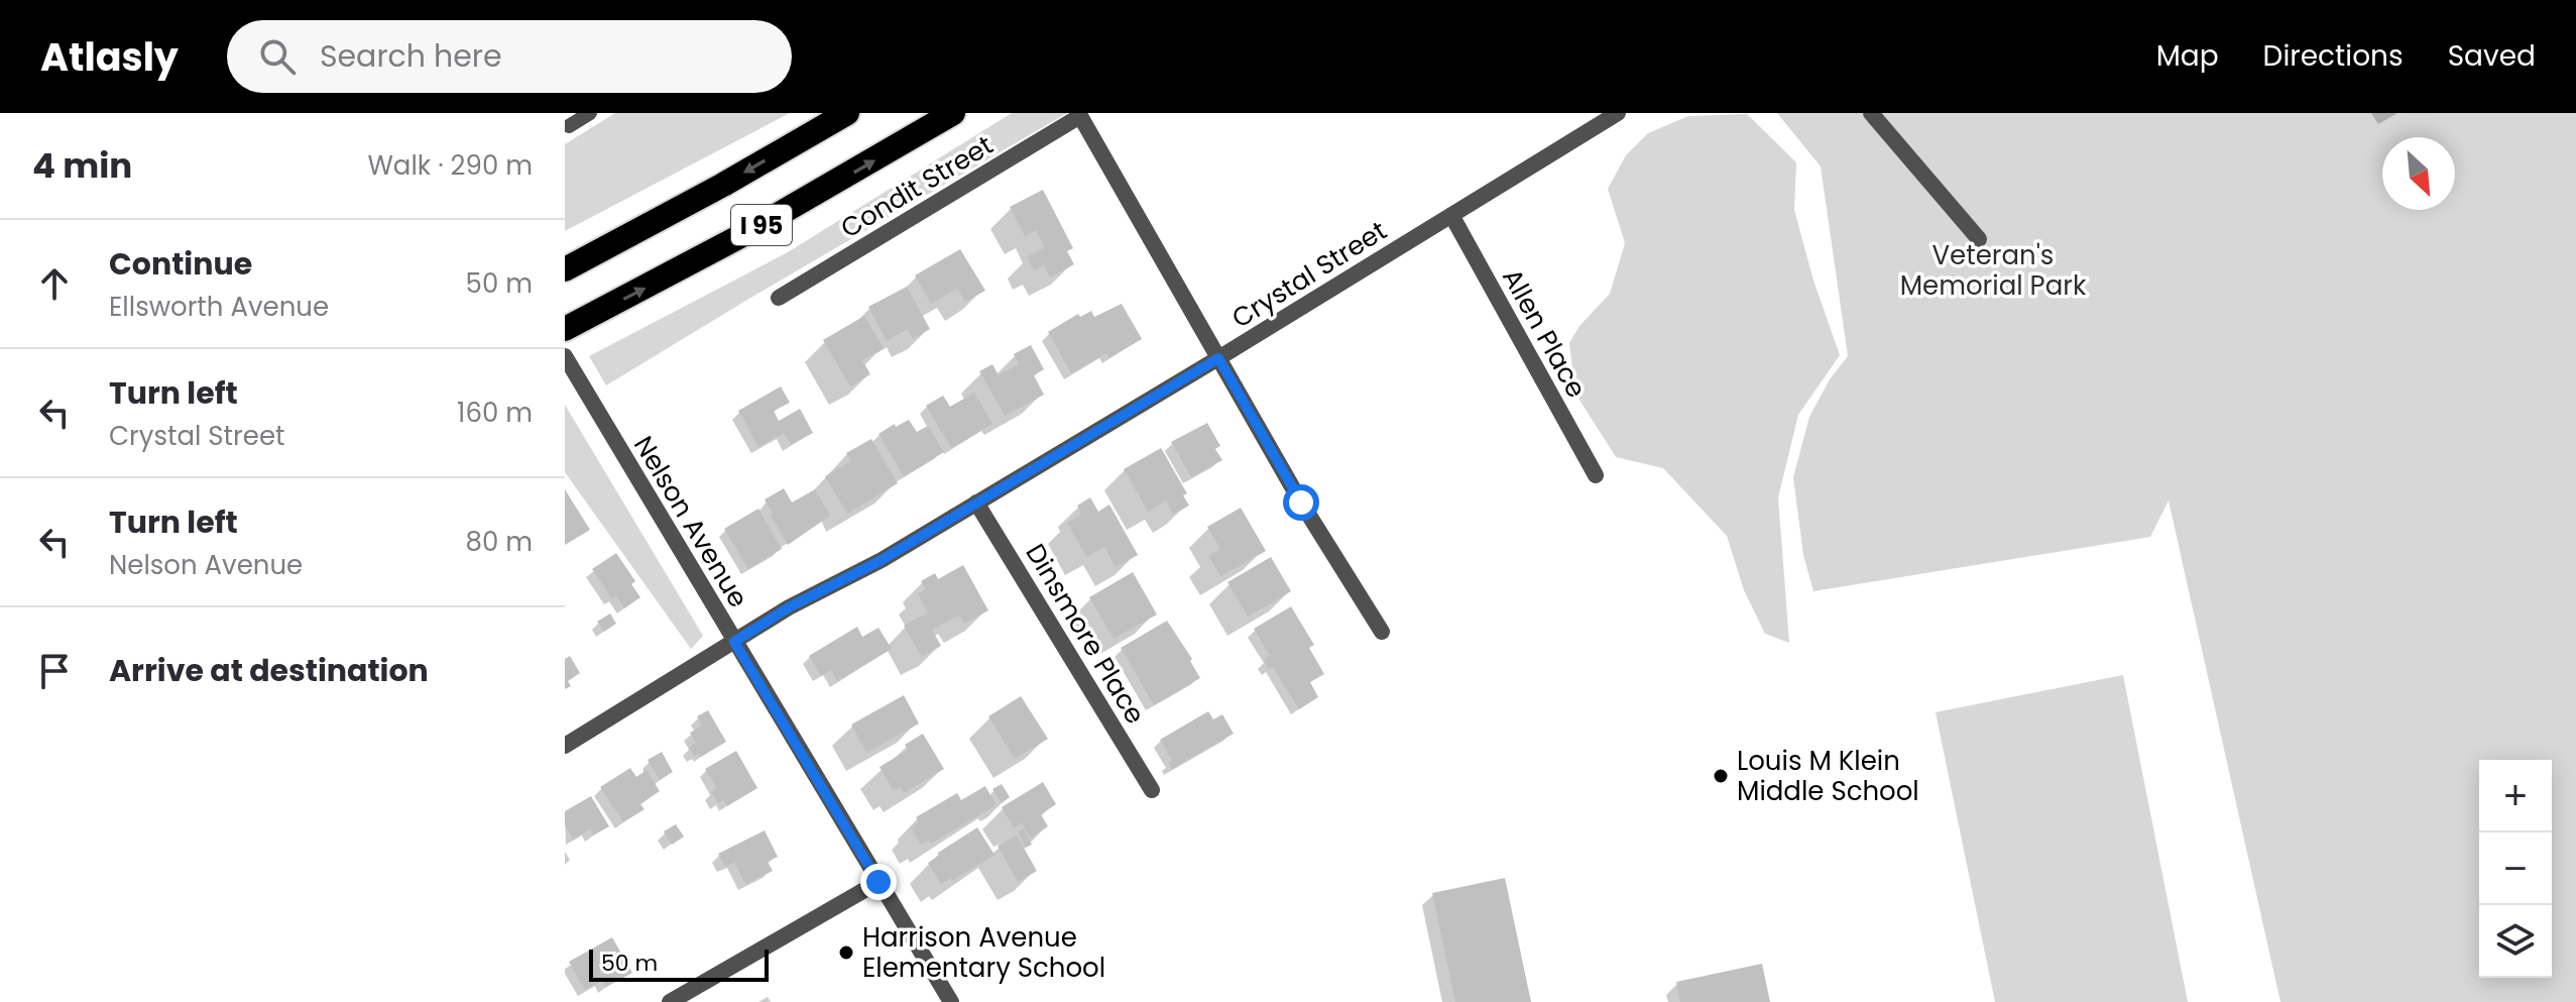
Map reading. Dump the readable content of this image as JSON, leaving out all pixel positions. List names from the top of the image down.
{
  "streets": {
    "highway": ["I 95"],
    "street": [
      "Condit Street",
      "Crystal Street",
      "Allen Place",
      "Nelson Avenue",
      "Dinsmore Place"
    ]
  },
  "crossings": [
    ["Condit Street", "Crystal Street"],
    ["Crystal Street", "Allen Place"],
    ["Crystal Street", "Nelson Avenue"],
    ["Crystal Street", "Dinsmore Place"]
  ],
  "parks": ["Veteran's Memorial Park"],
  "places": ["Louis M Klein Middle School", "Harrison Avenue Elementary School"],
  "scale_bar": "50 m",
  "north": "bottom right",
  "page": {
    "header": "Atlasly",
    "search": "Search here",
    "nav": ["Map", "Directions", "Saved"],
    "heading": ["4 min", "Walk · 290 m"],
    "list": [
      ["Continue", "Ellsworth Avenue", "50 m"],
      ["Turn left", "Crystal Street", "160 m"],
      ["Turn left", "Nelson Avenue", "80 m"],
      "Arrive at destination"
    ],
    "map_buttons": ["+", "−"],
    "scale": "50 m"
  }
}
